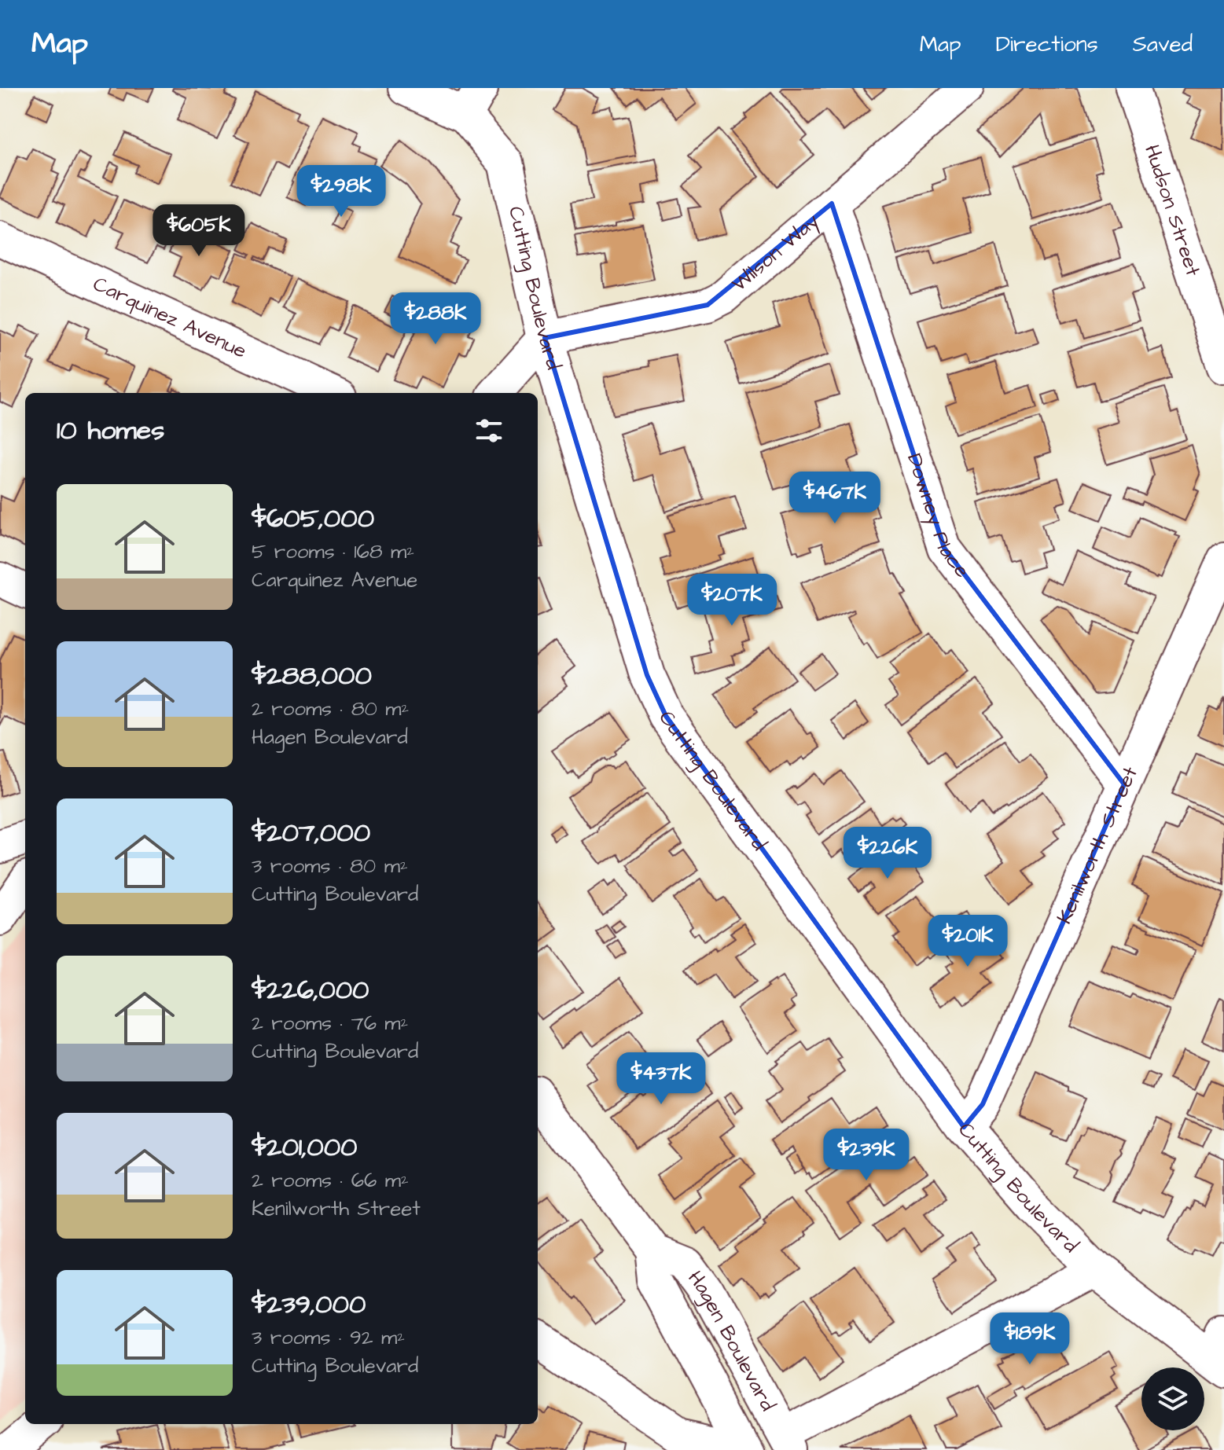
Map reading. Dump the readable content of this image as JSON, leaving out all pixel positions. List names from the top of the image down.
{
  "streets": {
    "street": [
      "Hudson Street",
      "Wilson Way",
      "Cutting Boulevard",
      "Carquinez Avenue",
      "Downey Place",
      "Kenilworth Street",
      "Hagen Boulevard"
    ]
  },
  "crossings": [
    ["Wilson Way", "Cutting Boulevard"],
    ["Wilson Way", "Downey Place"],
    ["Cutting Boulevard", "Kenilworth Street"],
    ["Downey Place", "Kenilworth Street"]
  ],
  "page": {
    "header": "Map",
    "nav": ["Map", "Directions", "Saved"],
    "price": [
      "$298K",
      "$605K",
      "$288K",
      "$467K",
      "$207K",
      "$226K",
      "$201K",
      "$437K",
      "$239K",
      "$189K"
    ],
    "heading": "10 homes",
    "list": [
      {
        "name": "$605,000",
        "note": "5 rooms · 168 m² · Carquinez Avenue"
      },
      {
        "name": "$288,000",
        "note": "2 rooms · 80 m² · Hagen Boulevard"
      },
      {
        "name": "$207,000",
        "note": "3 rooms · 80 m² · Cutting Boulevard"
      },
      {
        "name": "$226,000",
        "note": "2 rooms · 76 m² · Cutting Boulevard"
      },
      {
        "name": "$201,000",
        "note": "2 rooms · 66 m² · Kenilworth Street"
      },
      {
        "name": "$239,000",
        "note": "3 rooms · 92 m² · Cutting Boulevard"
      }
    ]
  }
}
